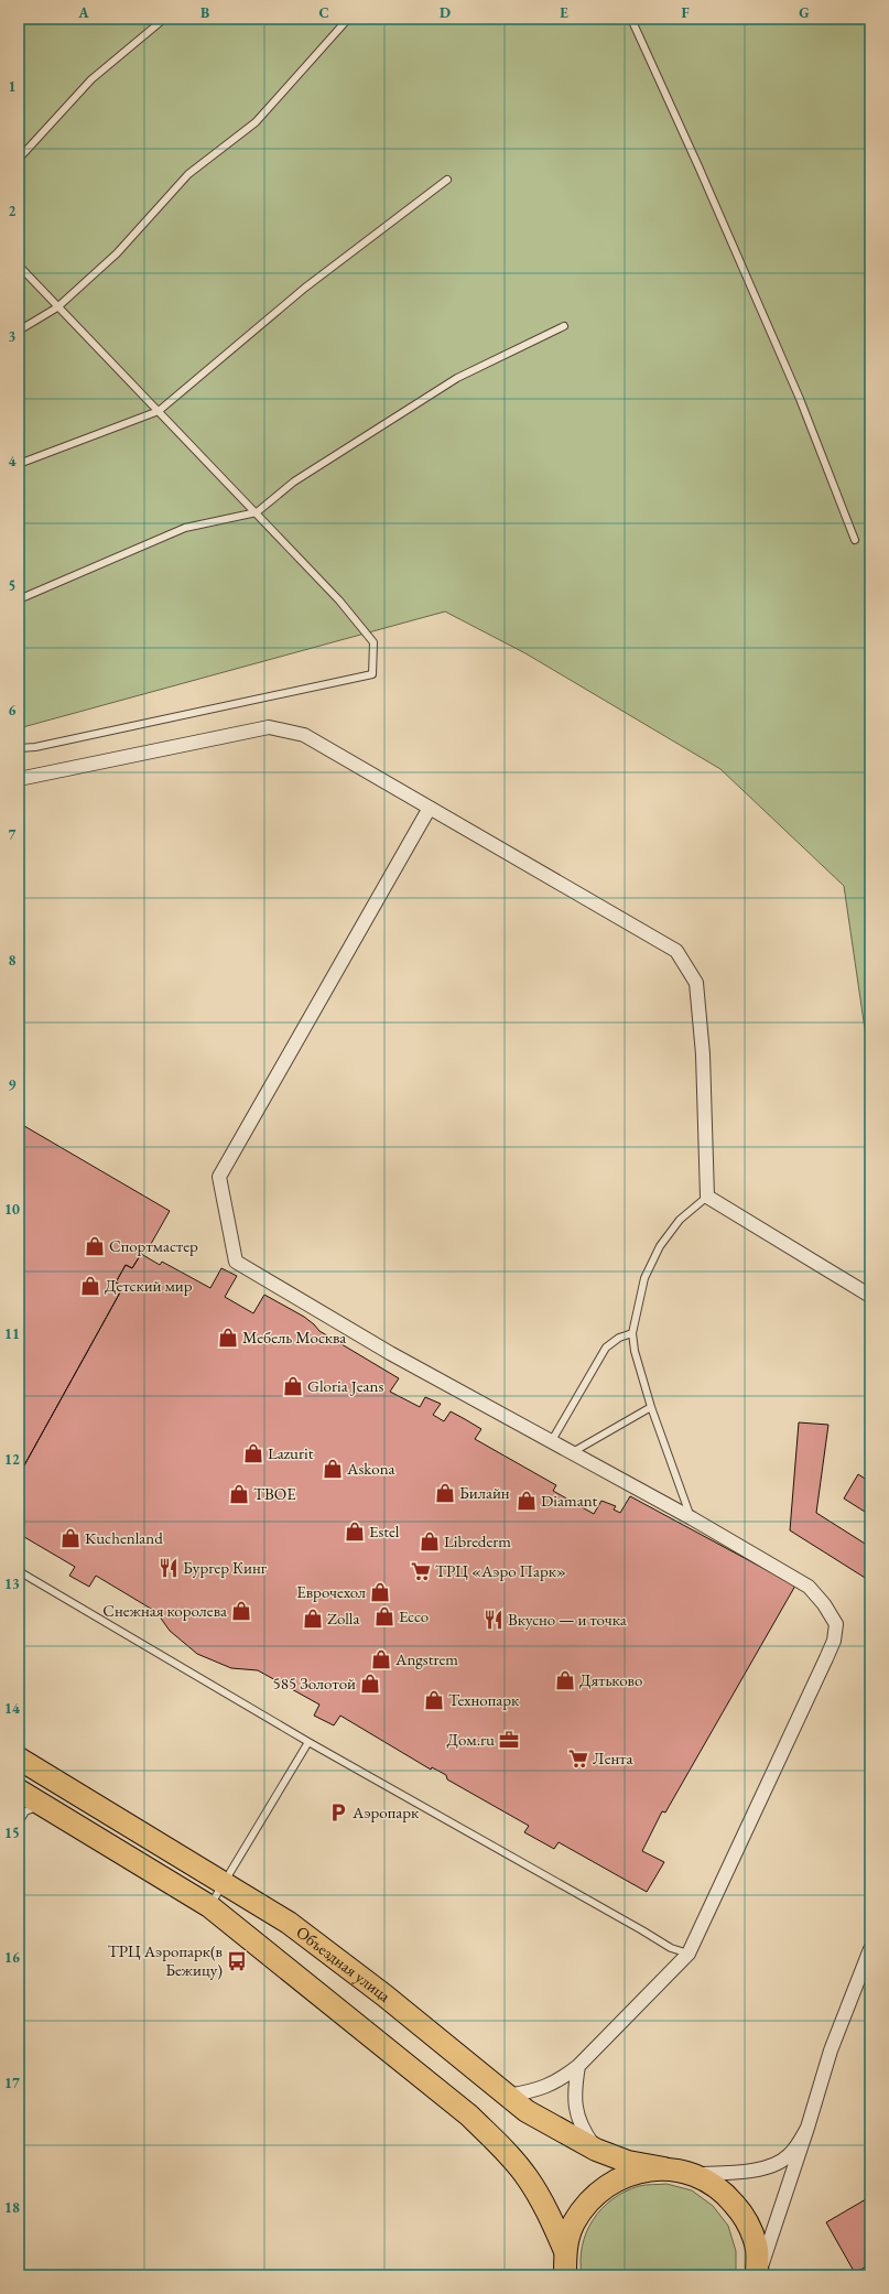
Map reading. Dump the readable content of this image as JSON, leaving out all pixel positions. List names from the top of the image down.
{
  "streets": {
    "main road": ["Объездная улица"]
  },
  "places": {
    "shop": [
      "Спортмастер",
      "Детский мир",
      "Мебель Москва",
      "Gloria Jeans",
      "Lazurit",
      "Askona",
      "Билайн",
      "ТВОЕ",
      "Diamant",
      "Estel",
      "Kuchenland",
      "Librederm",
      "Еврочехол",
      "Снежная королева",
      "Ecco",
      "Zolla",
      "Angstrem",
      "Дятьково",
      "585 Золотой",
      "Технопарк"
    ],
    "restaurant": ["Бургер Кинг", "Вкусно — и точка"],
    "supermarket": ["ТРЦ «Аэро Парк»", "Лента"],
    "office": ["Дом.ru"],
    "parking": ["Аэропарк"],
    "bus stop": ["ТРЦ Аэропарк(в Бежицу)"]
  },
  "grid": {
    "columns": [
      "A",
      "B",
      "C",
      "D",
      "E",
      "F",
      "G"
    ],
    "rows": [
      "1",
      "2",
      "3",
      "4",
      "5",
      "6",
      "7",
      "8",
      "9",
      "10",
      "11",
      "12",
      "13",
      "14",
      "15",
      "16",
      "17",
      "18"
    ]
  }
}
